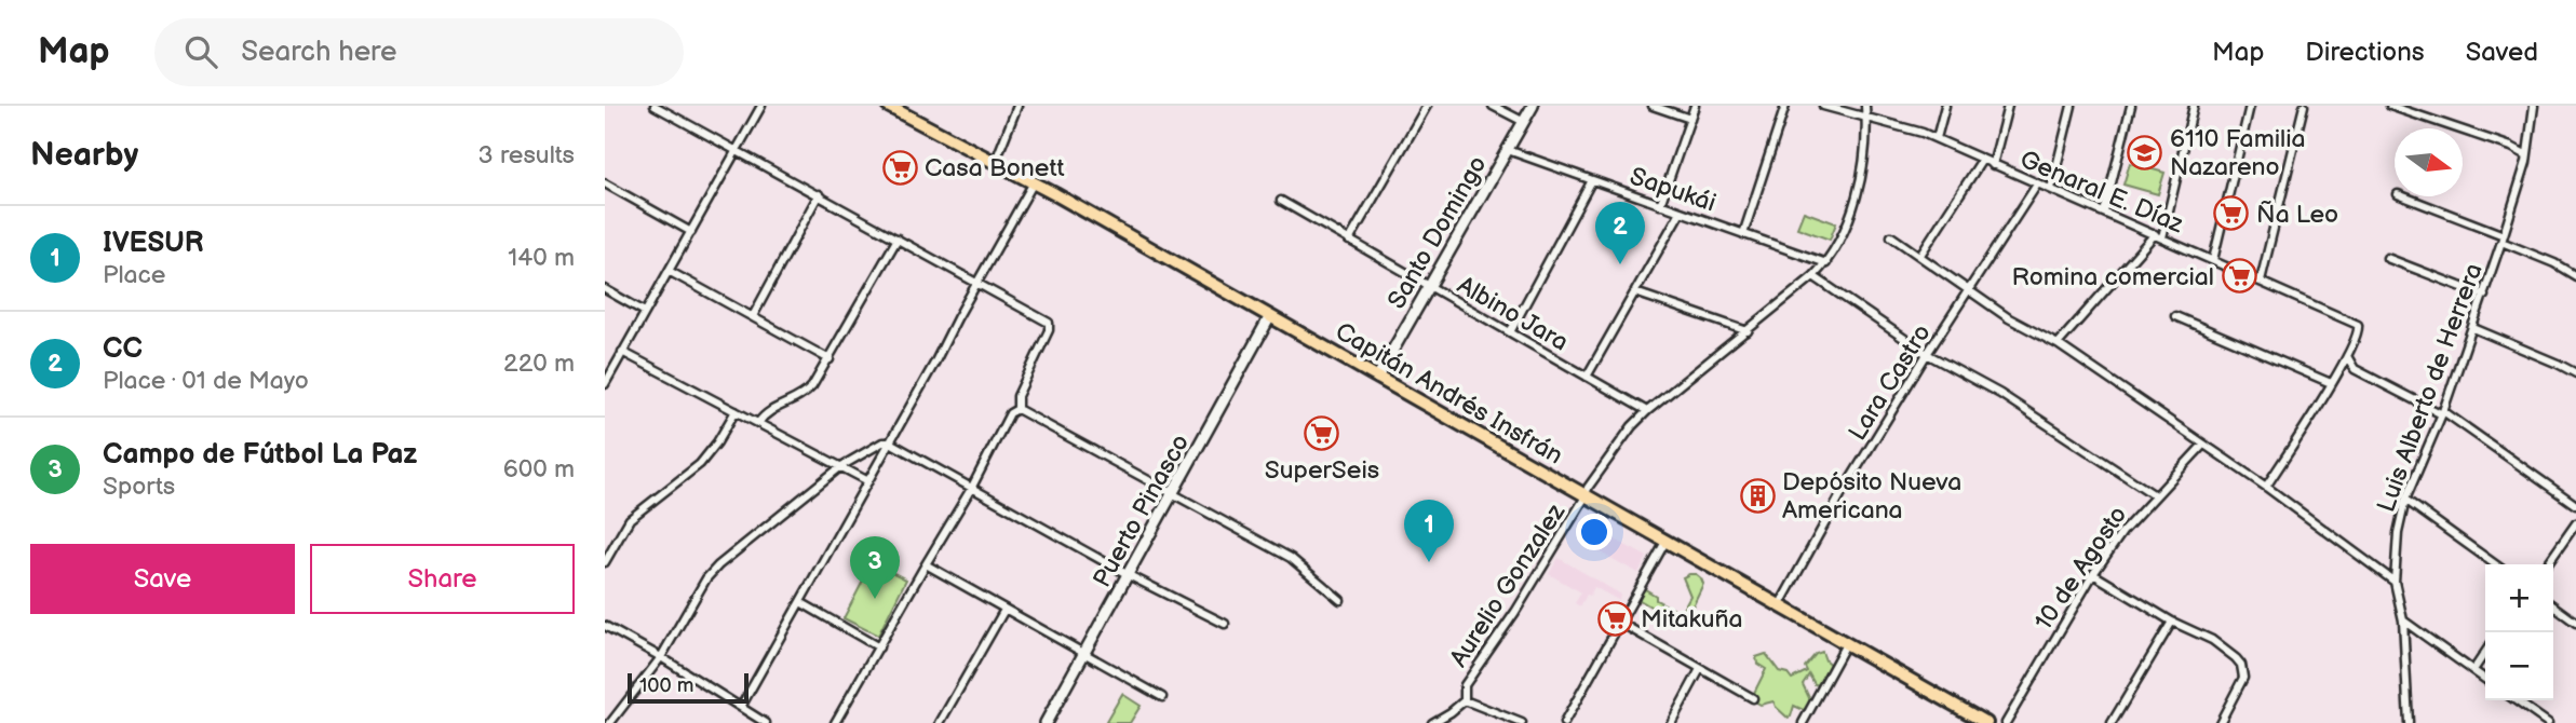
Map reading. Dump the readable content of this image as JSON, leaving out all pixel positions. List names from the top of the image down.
{
  "streets": {
    "main road": ["Capitán Andrés Insfrán"],
    "street": [
      "Sapukái",
      "Genaral E. Díaz",
      "Santo Domingo",
      "Albino Jara",
      "Lara Castro",
      "Luis Alberto de Herrera",
      "Puerto Pinasco",
      "10 de Agosto",
      "Aurelio Gonzalez"
    ]
  },
  "crossings": [
    ["Sapukái", "Santo Domingo"],
    ["Sapukái", "Aurelio Gonzalez"],
    ["Genaral E. Díaz", "Lara Castro"],
    ["Genaral E. Díaz", "Aurelio Gonzalez"],
    ["Santo Domingo", "Albino Jara"],
    ["Santo Domingo", "Capitán Andrés Insfrán"],
    ["Albino Jara", "Aurelio Gonzalez"],
    ["Lara Castro", "Capitán Andrés Insfrán"],
    ["Capitán Andrés Insfrán", "Puerto Pinasco"],
    ["Capitán Andrés Insfrán", "Aurelio Gonzalez"]
  ],
  "places": {
    "school or university": ["6110 Familia Nazareno"],
    "supermarket": [
      "Casa Bonett",
      "Ña Leo",
      "Romina comercial",
      "SuperSeis",
      "Mitakuña"
    ],
    "building": ["Depósito Nueva Americana"]
  },
  "scale_bar": "100 m",
  "north": "right",
  "page": {
    "header": "Map",
    "search": "Search here",
    "nav": ["Map", "Directions", "Saved"],
    "heading": ["Nearby", "3 results"],
    "pins": ["2", "1", "3"],
    "list": [
      {
        "mark": "1",
        "name": "IVESUR",
        "note": "Place",
        "value": "140 m"
      },
      {
        "mark": "2",
        "name": "CC",
        "note": "Place · 01 de Mayo",
        "value": "220 m"
      },
      {
        "mark": "3",
        "name": "Campo de Fútbol La Paz",
        "note": "Sports",
        "value": "600 m"
      }
    ],
    "buttons": ["Save", "Share"],
    "map_buttons": ["+", "−"],
    "scale": "100 m"
  }
}
